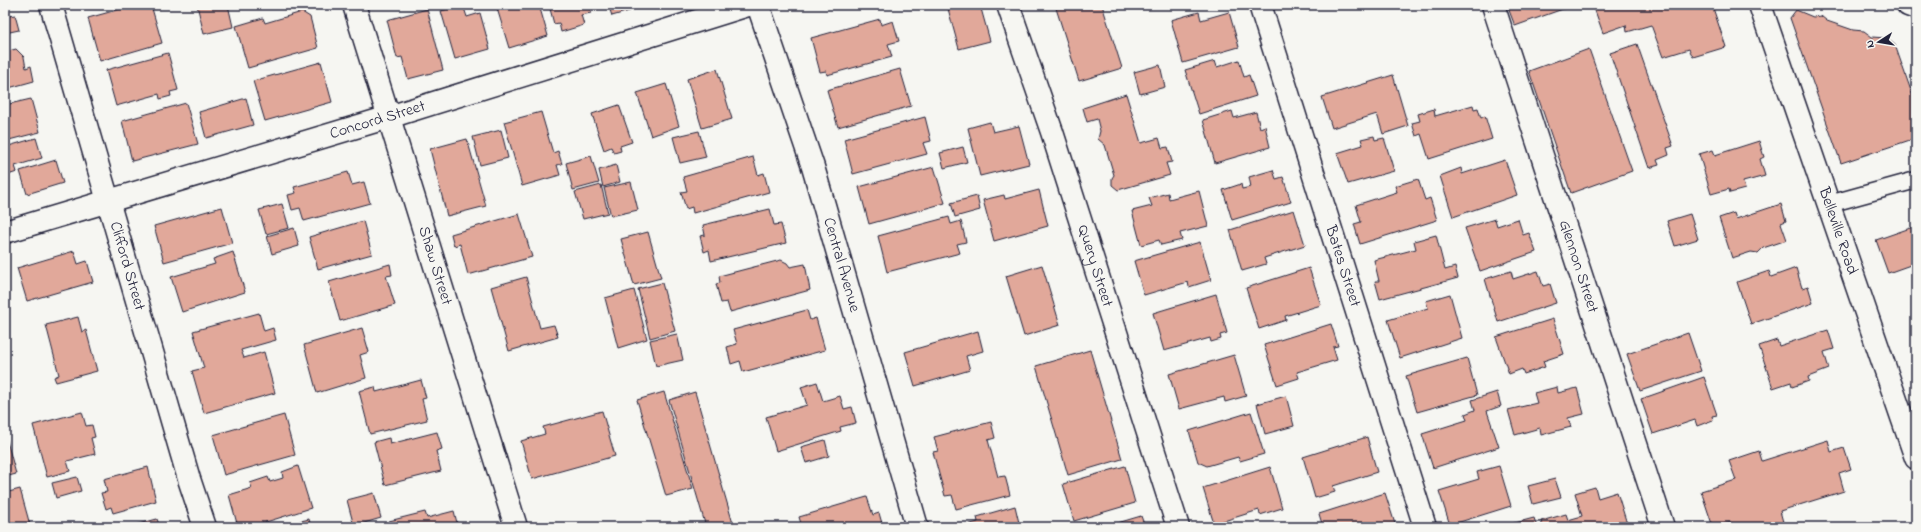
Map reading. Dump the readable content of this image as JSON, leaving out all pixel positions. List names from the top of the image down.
{
  "streets": {
    "street": [
      "Concord Street",
      "Belleville Road",
      "Central Avenue",
      "Clifford Street",
      "Shaw Street",
      "Query Street",
      "Bates Street",
      "Glennon Street"
    ]
  },
  "crossings": [
    ["Concord Street", "Clifford Street"],
    ["Concord Street", "Shaw Street"]
  ],
  "north": "left"
}
